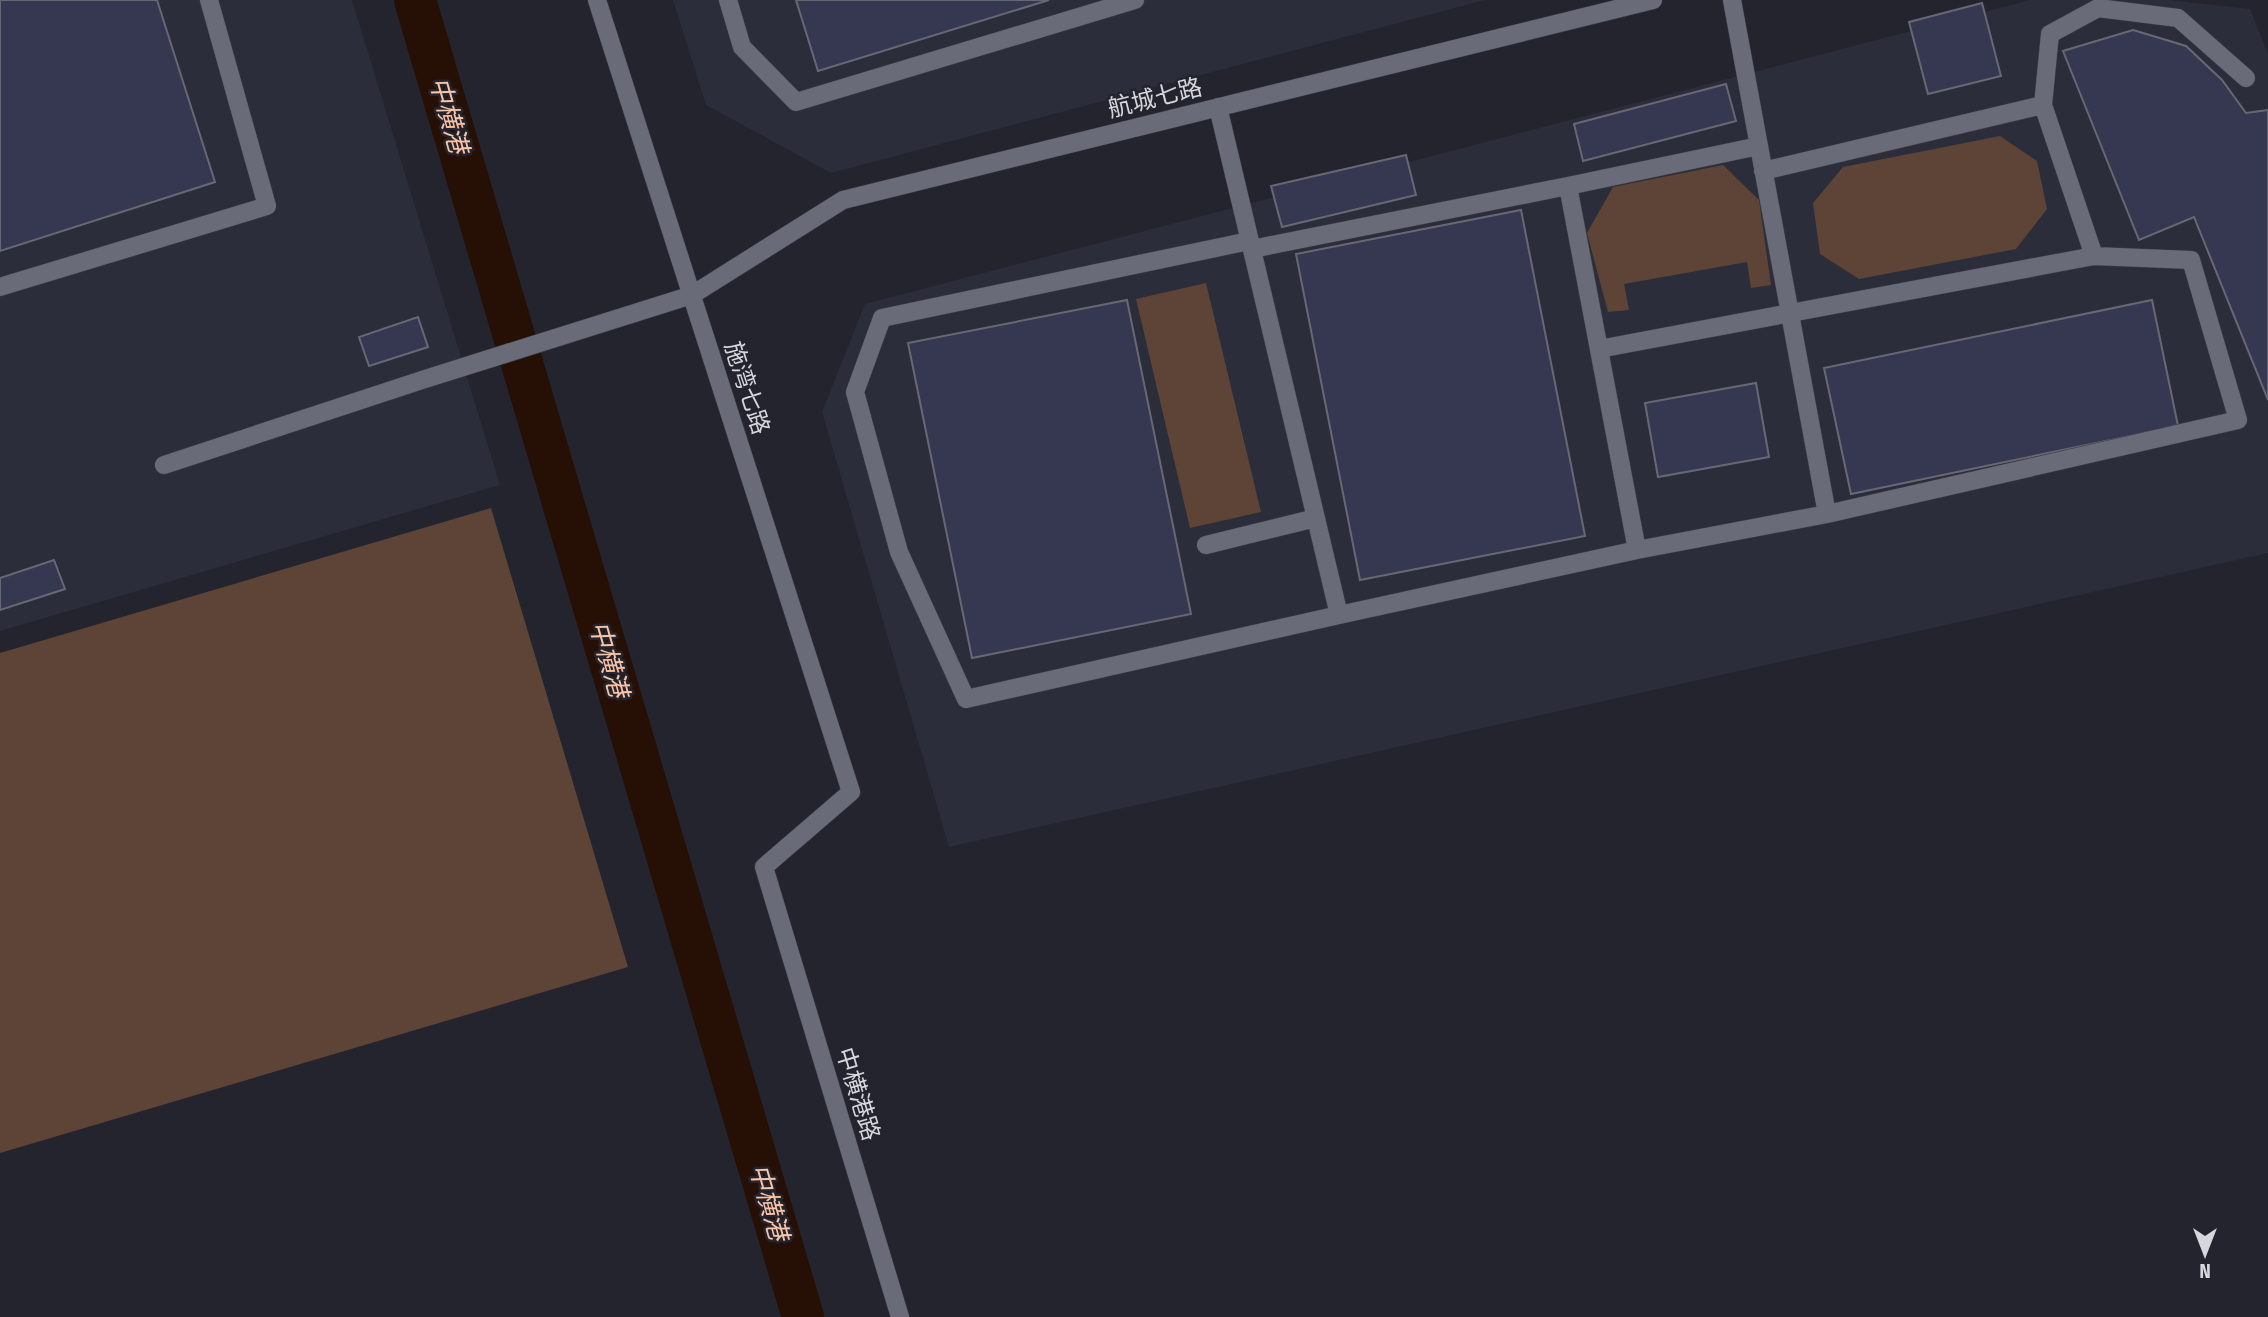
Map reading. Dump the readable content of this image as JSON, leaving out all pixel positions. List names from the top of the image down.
{
  "streets": {
    "street": ["航城七路", "施湾七路", "中横港路"]
  },
  "crossings": [
    ["航城七路", "施湾七路"],
    ["施湾七路", "中横港路"]
  ],
  "water": ["中横港"],
  "north": "bottom"
}
